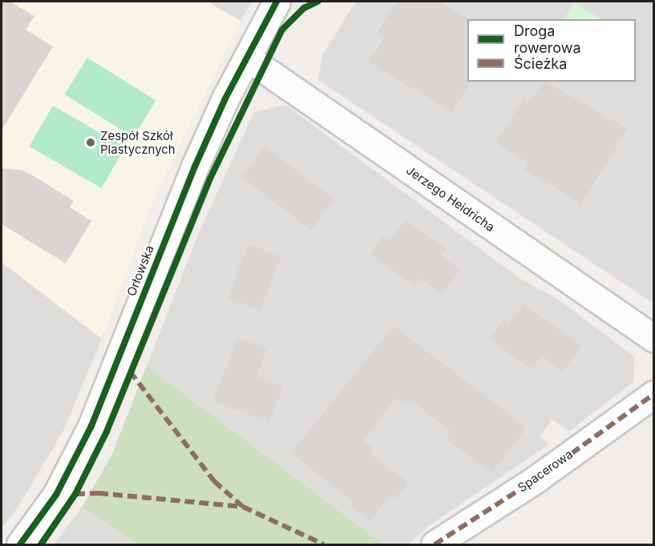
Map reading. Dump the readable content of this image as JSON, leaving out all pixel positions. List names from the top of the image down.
{
  "streets": {
    "street": ["Jerzego Heidricha", "Orłowska", "Spacerowa"]
  },
  "crossings": [
    ["Jerzego Heidricha", "Orłowska"]
  ],
  "places": ["Zespół Szkół Plastycznych"],
  "legend": ["Droga rowerowa", "Ścieżka"]
}
